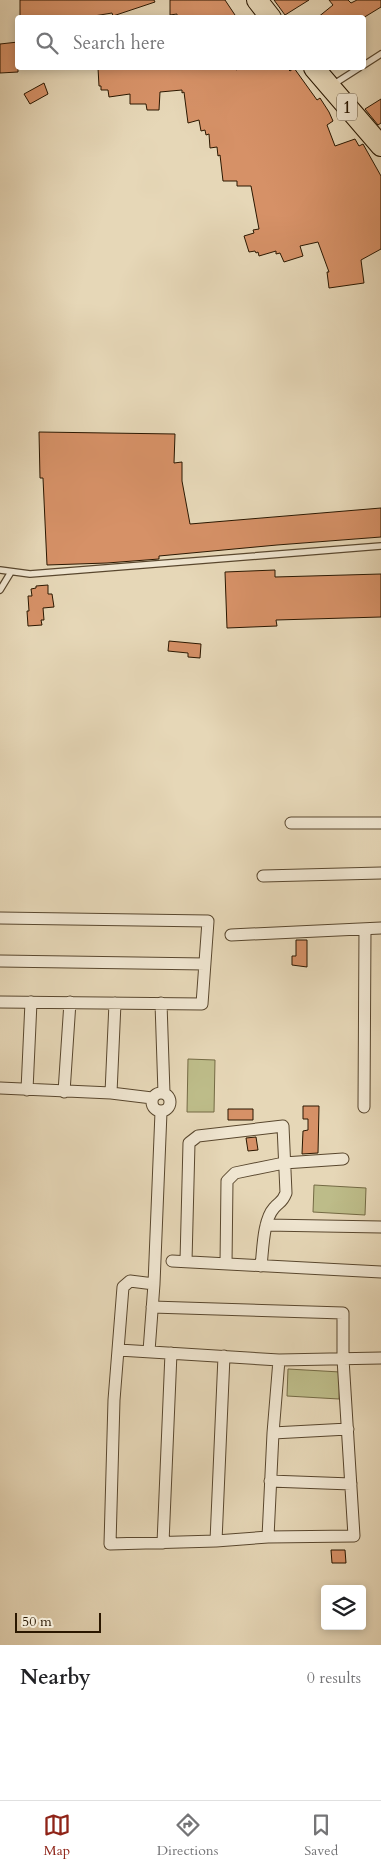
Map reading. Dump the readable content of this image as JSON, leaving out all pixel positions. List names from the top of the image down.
{
  "streets": {
    "highway": ["1"]
  },
  "scale_bar": "50 m",
  "page": {
    "search": "Search here",
    "scale": "50 m",
    "heading": ["Nearby", "0 results"],
    "nav": ["Map", "Directions", "Saved"]
  }
}
